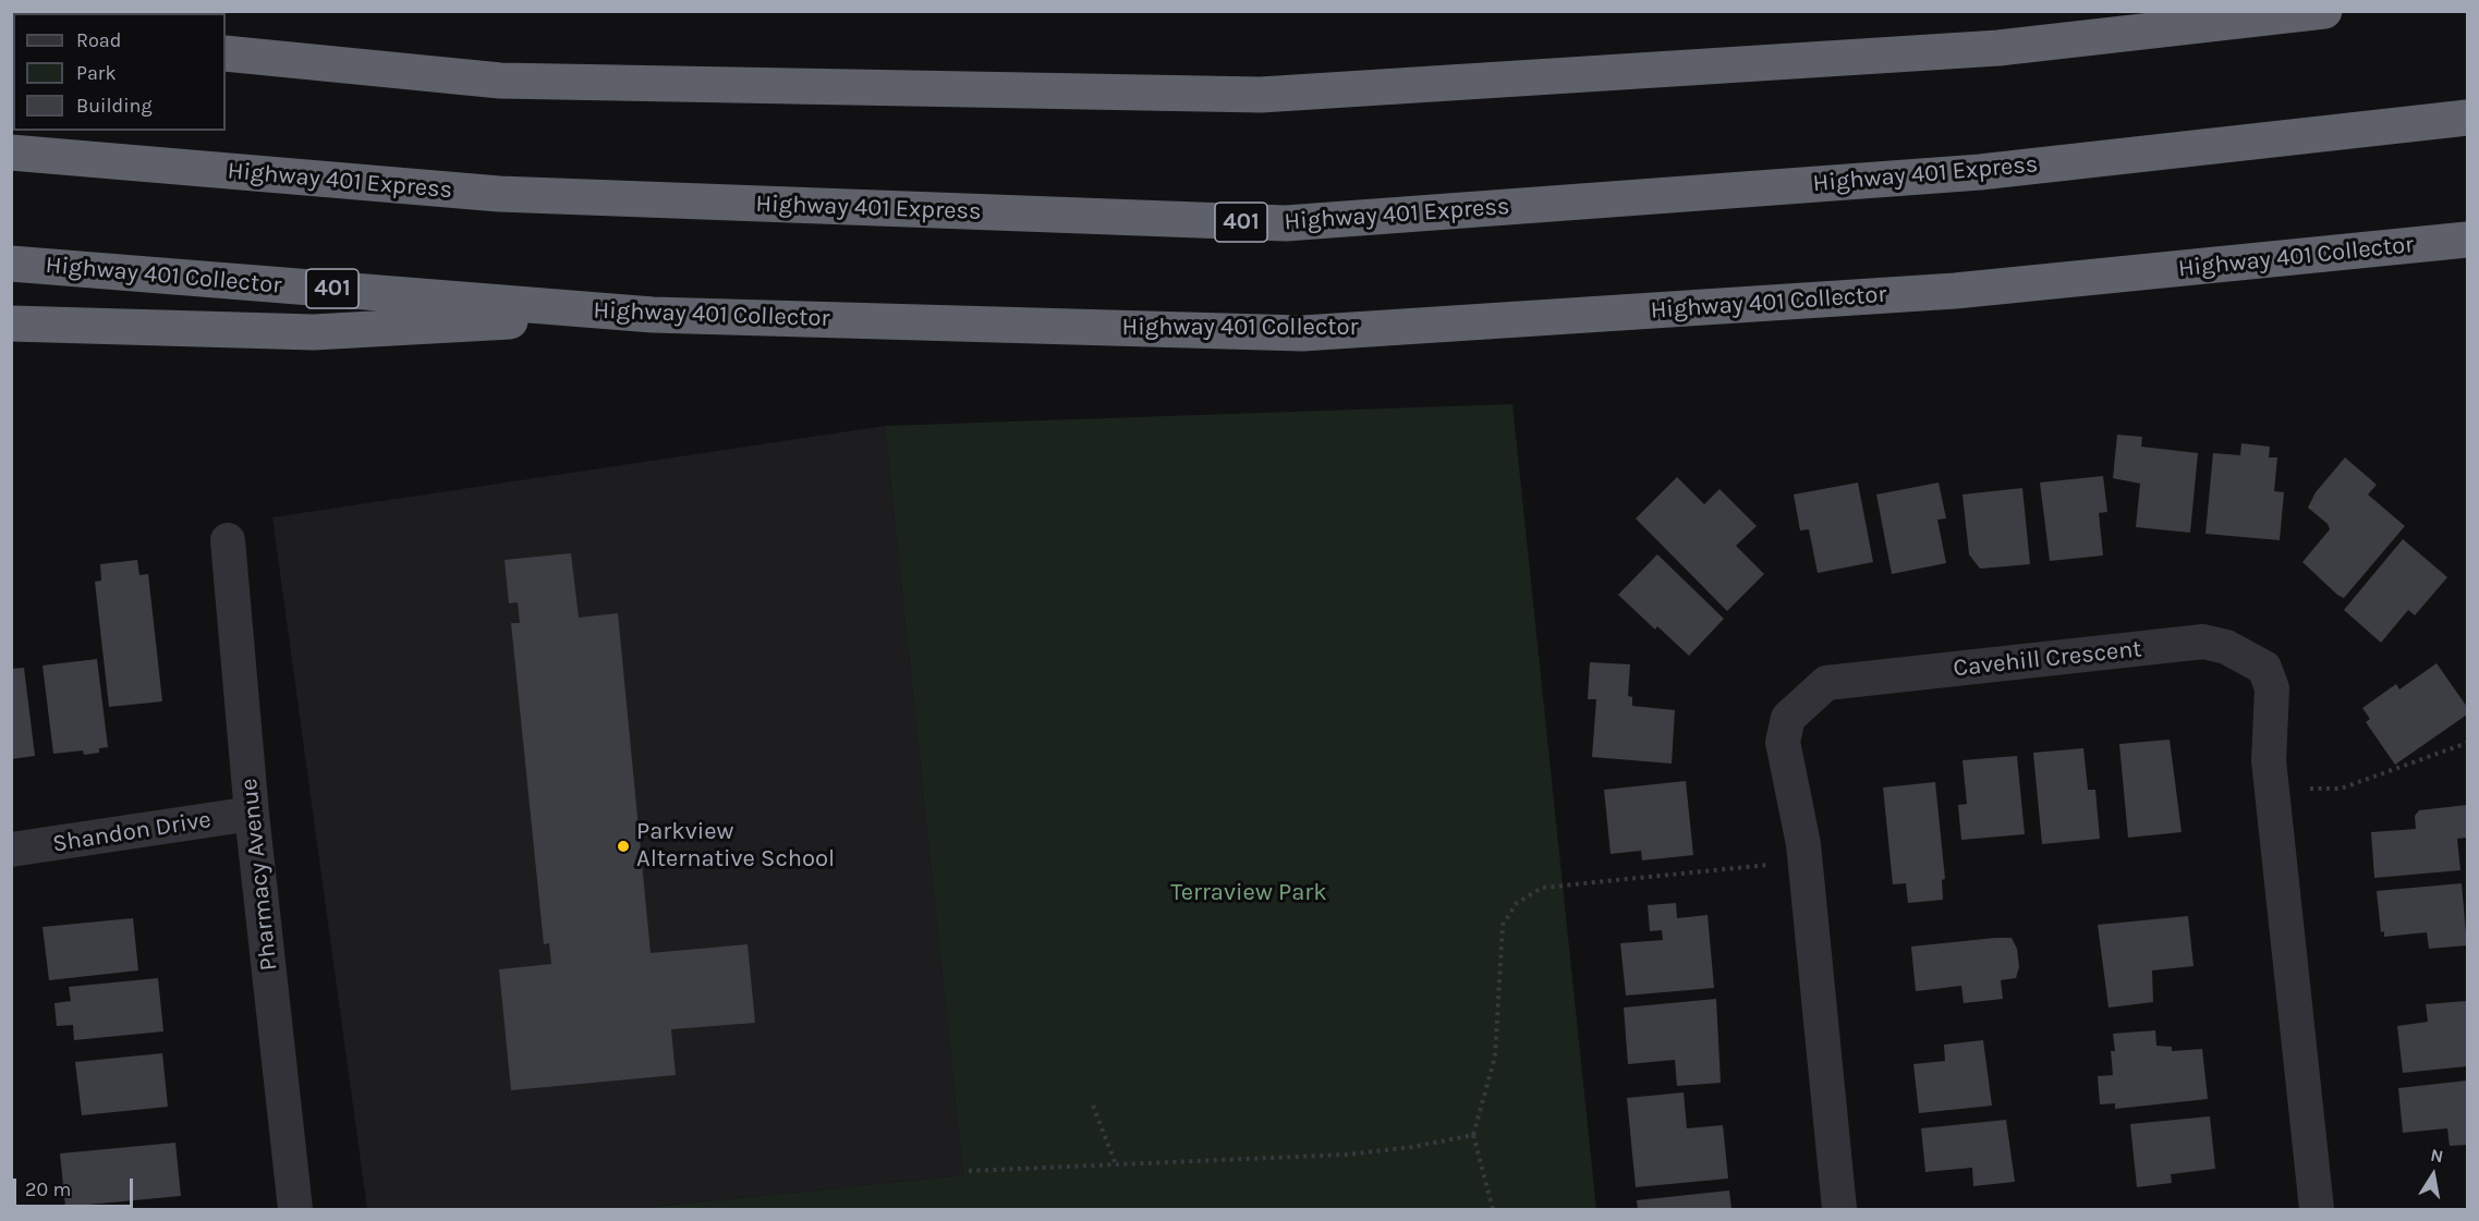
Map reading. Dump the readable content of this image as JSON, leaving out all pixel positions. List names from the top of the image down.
{
  "streets": {
    "highway": ["Highway 401 Express", "401", "Highway 401 Collector"],
    "street": ["Cavehill Crescent", "Shandon Drive", "Pharmacy Avenue"]
  },
  "crossings": [
    ["Shandon Drive", "Pharmacy Avenue"]
  ],
  "parks": ["Terraview Park"],
  "places": ["Parkview Alternative School"],
  "legend": ["Road", "Park", "Building"],
  "scale_bar": "20 m",
  "north": "top"
}
